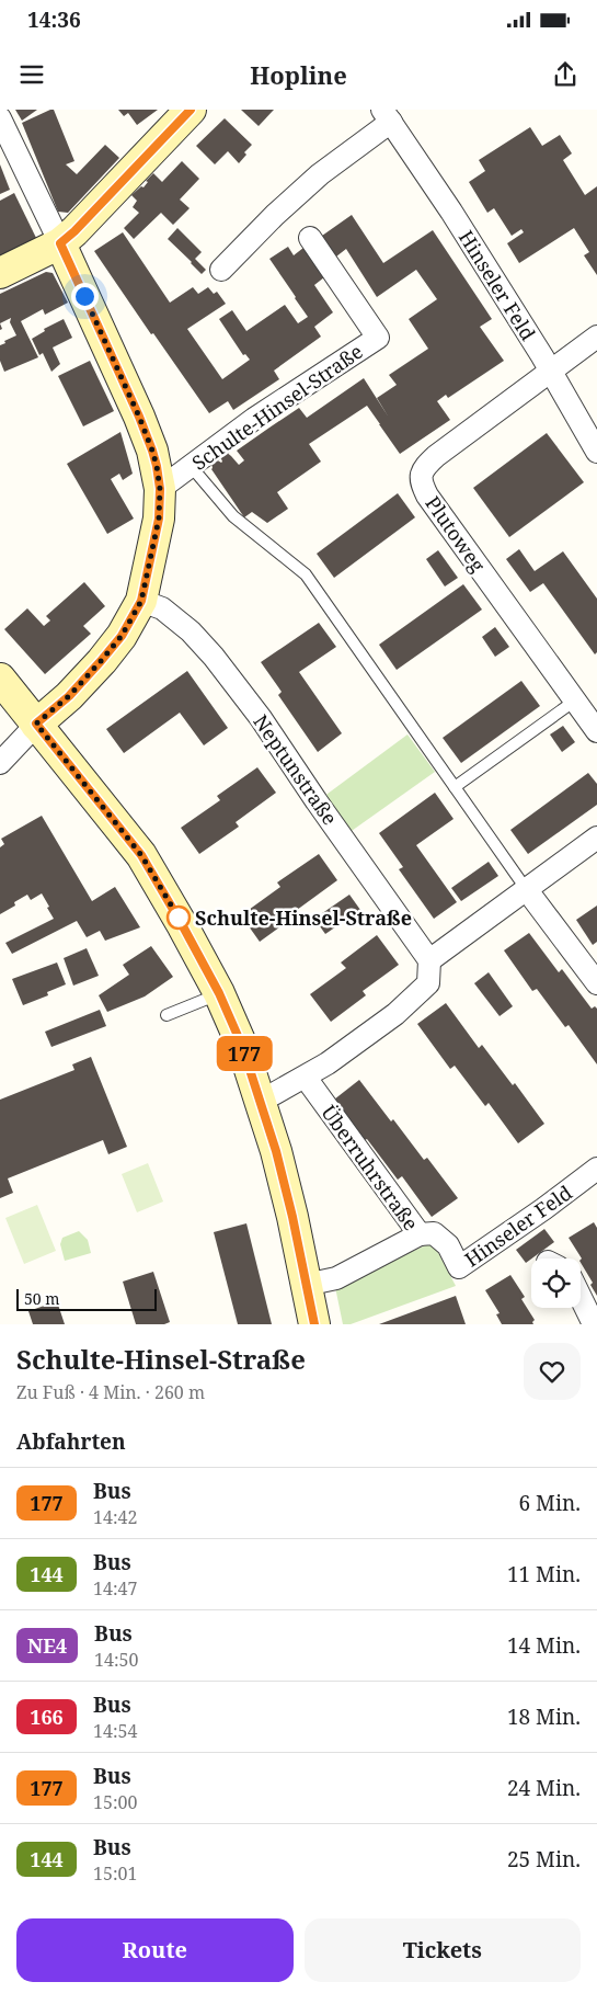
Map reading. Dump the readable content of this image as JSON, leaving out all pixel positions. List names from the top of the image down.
{
  "streets": {
    "street": [
      "Hinseler Feld",
      "Schulte-Hinsel-Straße",
      "Plutoweg",
      "Neptunstraße",
      "Überruhrstraße"
    ]
  },
  "crossings": [
    ["Hinseler Feld", "Plutoweg"],
    ["Hinseler Feld", "Überruhrstraße"]
  ],
  "places": ["Schulte-Hinsel-Straße"],
  "lines": ["bus line 177"],
  "scale_bar": "50 m",
  "page": {
    "status": "14:36",
    "header": "Hopline",
    "on_map": "177",
    "scale": "50 m",
    "heading": [
      ["Schulte-Hinsel-Straße", "Zu Fuß · 4 Min. · 260 m"],
      "Abfahrten"
    ],
    "list": [
      {
        "mark": "177",
        "name": "Bus",
        "note": "14:42",
        "value": "6 Min."
      },
      {
        "mark": "144",
        "name": "Bus",
        "note": "14:47",
        "value": "11 Min."
      },
      {
        "mark": "NE4",
        "name": "Bus",
        "note": "14:50",
        "value": "14 Min."
      },
      {
        "mark": "166",
        "name": "Bus",
        "note": "14:54",
        "value": "18 Min."
      },
      {
        "mark": "177",
        "name": "Bus",
        "note": "15:00",
        "value": "24 Min."
      },
      {
        "mark": "144",
        "name": "Bus",
        "note": "15:01",
        "value": "25 Min."
      }
    ],
    "buttons": ["Route", "Tickets"]
  }
}
